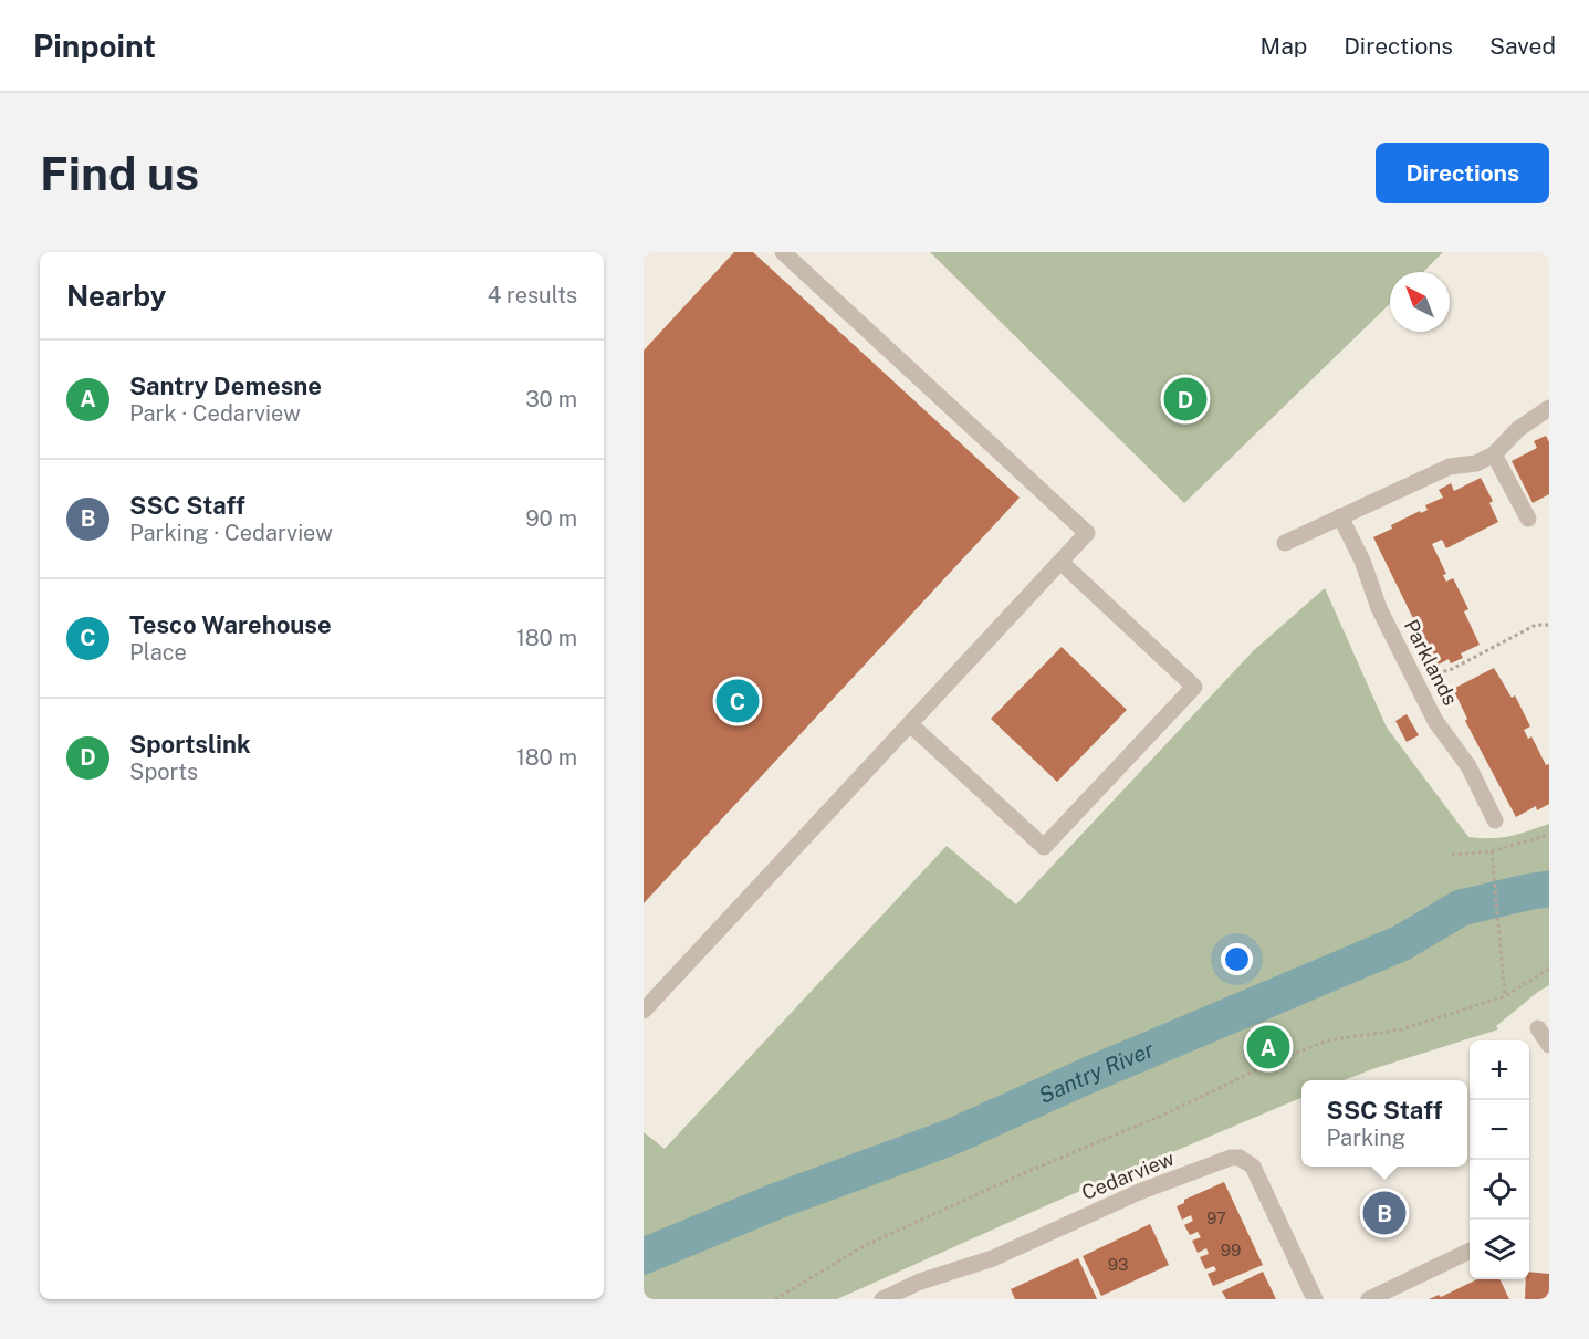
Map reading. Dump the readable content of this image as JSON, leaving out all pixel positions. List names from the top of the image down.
{
  "streets": {
    "street": ["Parklands", "Cedarview"]
  },
  "water": ["Santry River"],
  "house_numbers": ["97", "99", "93"],
  "north": "top left",
  "page": {
    "header": "Pinpoint",
    "nav": ["Map", "Directions", "Saved"],
    "buttons": "Directions",
    "title": "Find us",
    "heading": ["Nearby", "4 results"],
    "list": [
      {
        "mark": "A",
        "name": "Santry Demesne",
        "note": "Park · Cedarview",
        "value": "30 m"
      },
      {
        "mark": "B",
        "name": "SSC Staff",
        "note": "Parking · Cedarview",
        "value": "90 m"
      },
      {
        "mark": "C",
        "name": "Tesco Warehouse",
        "note": "Place",
        "value": "180 m"
      },
      {
        "mark": "D",
        "name": "Sportslink",
        "note": "Sports",
        "value": "180 m"
      }
    ],
    "pins": [
      "D",
      "C",
      "A",
      "B"
    ],
    "map_buttons": ["+", "−"],
    "popup": ["SSC Staff", "Parking"]
  }
}
